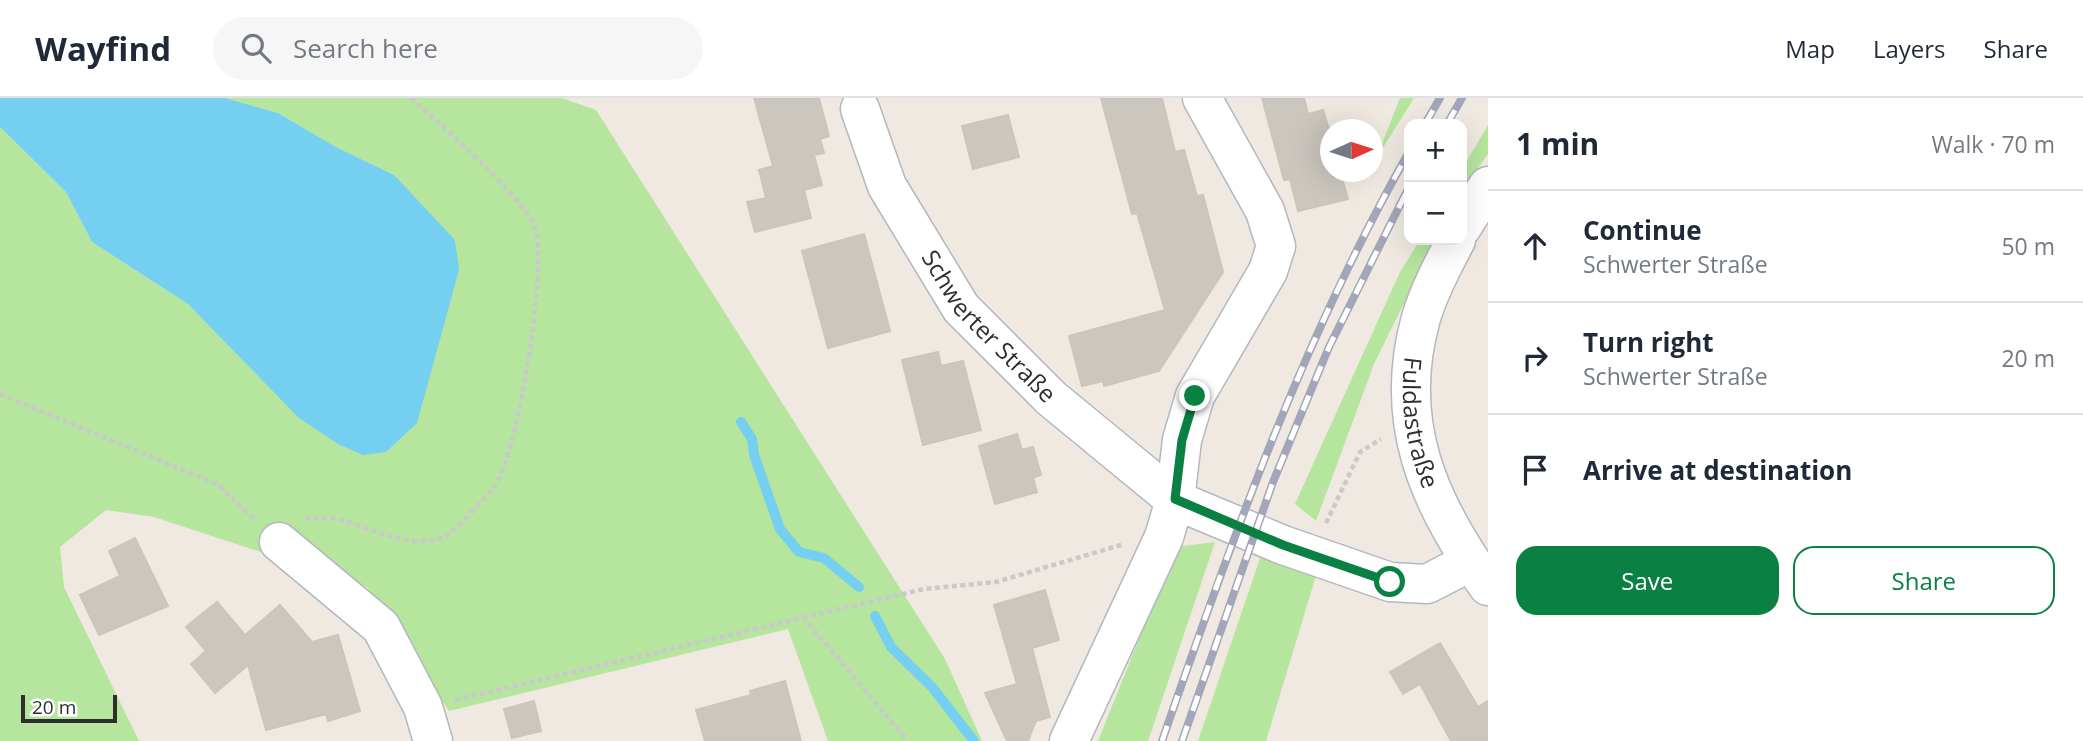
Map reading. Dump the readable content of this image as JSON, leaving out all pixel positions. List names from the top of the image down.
{
  "streets": {
    "street": ["Schwerter Straße", "Fuldastraße"]
  },
  "crossings": [
    ["Schwerter Straße", "Fuldastraße"]
  ],
  "scale_bar": "20 m",
  "north": "right",
  "page": {
    "header": "Wayfind",
    "search": "Search here",
    "nav": ["Map", "Layers", "Share"],
    "heading": ["1 min", "Walk · 70 m"],
    "map_buttons": ["+", "−"],
    "list": [
      ["Continue", "Schwerter Straße", "50 m"],
      ["Turn right", "Schwerter Straße", "20 m"],
      "Arrive at destination"
    ],
    "buttons": ["Save", "Share"],
    "scale": "20 m"
  }
}
